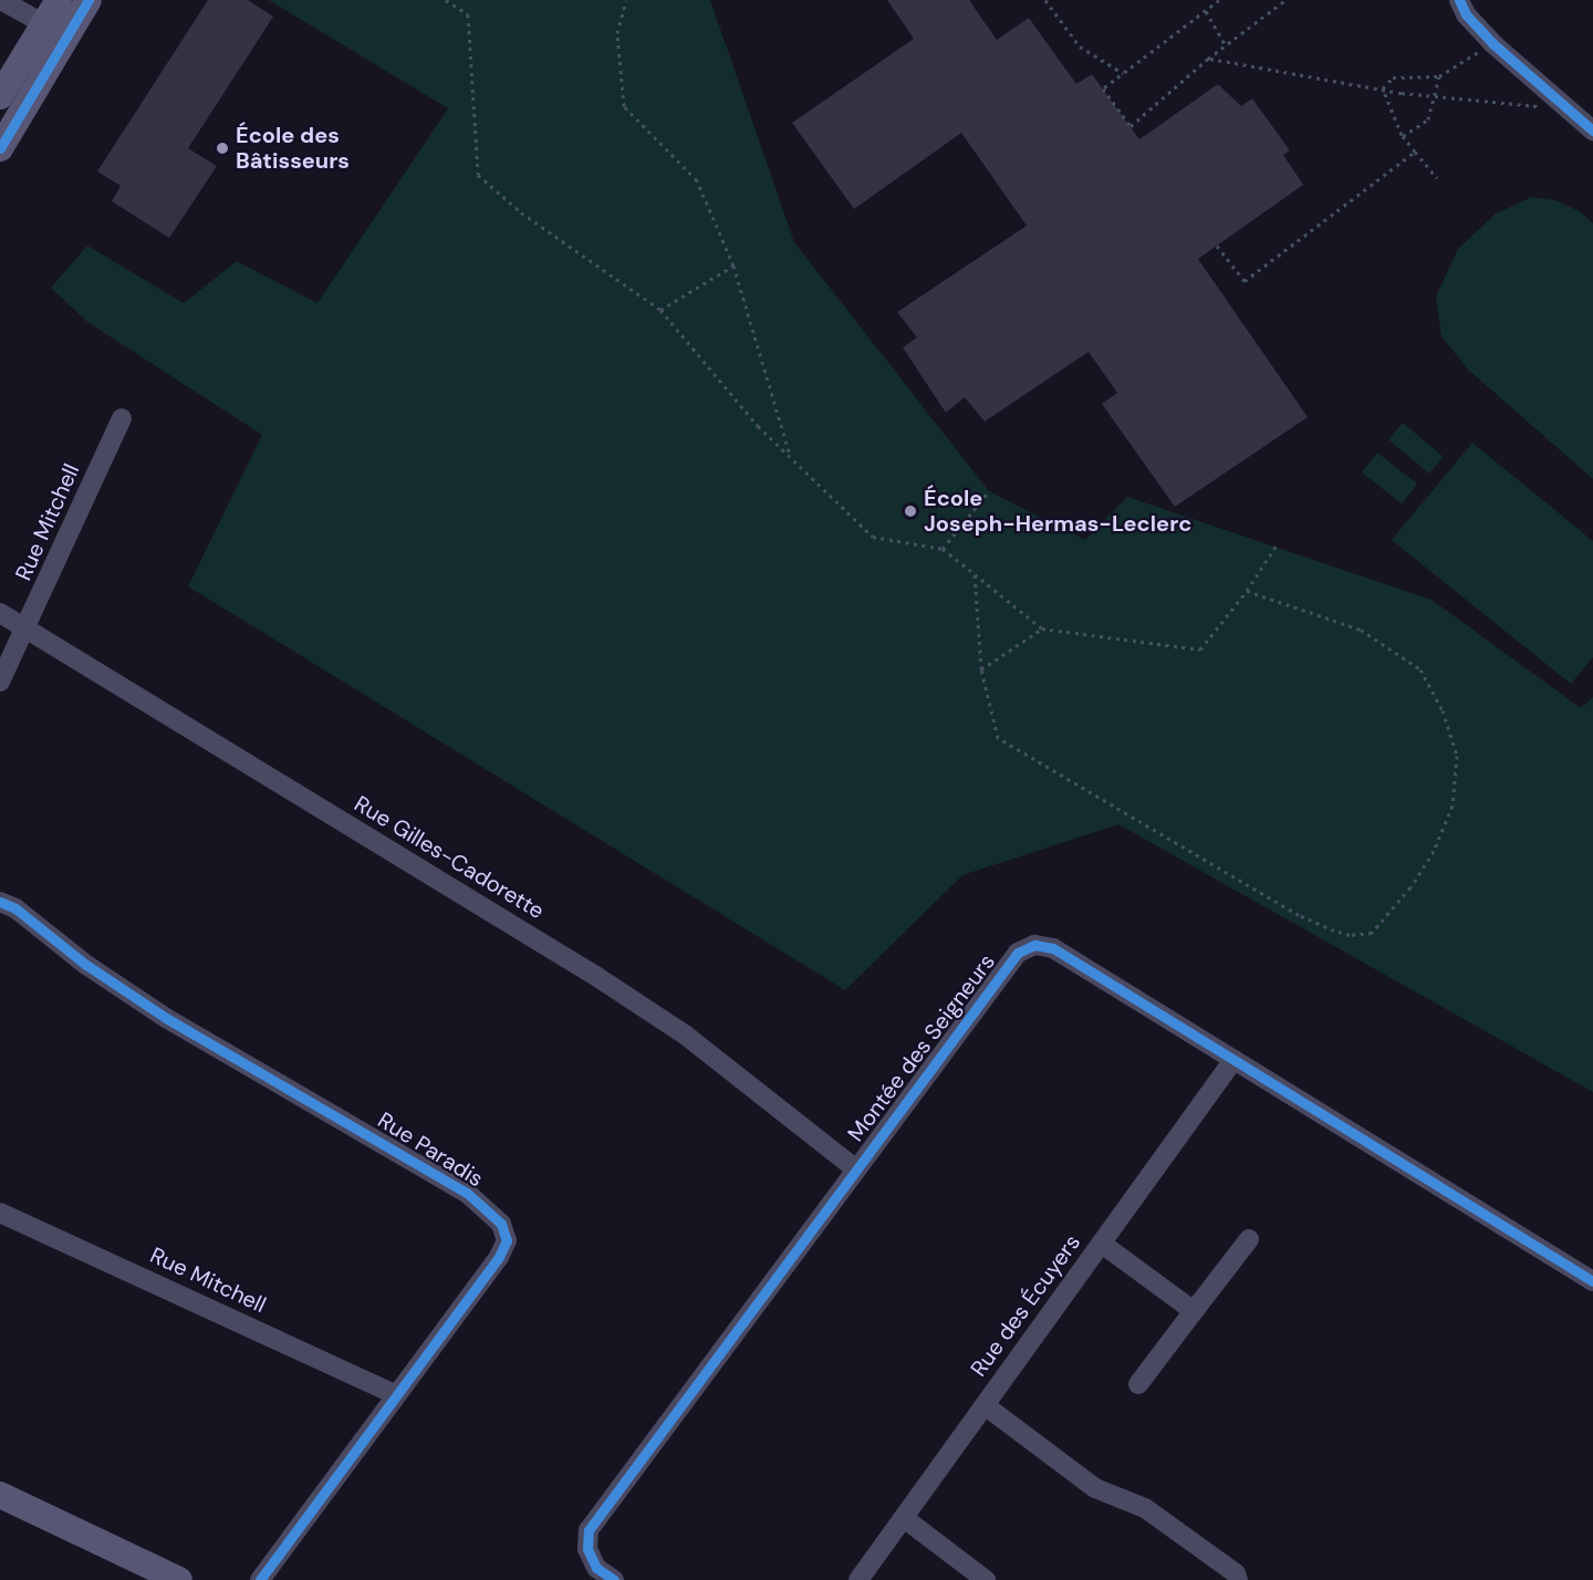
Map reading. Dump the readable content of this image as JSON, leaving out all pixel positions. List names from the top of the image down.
{
  "streets": {
    "street": [
      "Rue Mitchell",
      "Rue Gilles-Cadorette",
      "Montée des Seigneurs",
      "Rue Paradis",
      "Rue des Écuyers"
    ]
  },
  "crossings": [
    ["Rue Mitchell", "Rue Gilles-Cadorette"],
    ["Rue Mitchell", "Rue Paradis"],
    ["Rue Gilles-Cadorette", "Montée des Seigneurs"],
    ["Montée des Seigneurs", "Rue des Écuyers"]
  ],
  "places": ["École des Bâtisseurs", "École Joseph-Hermas-Leclerc"]
}
